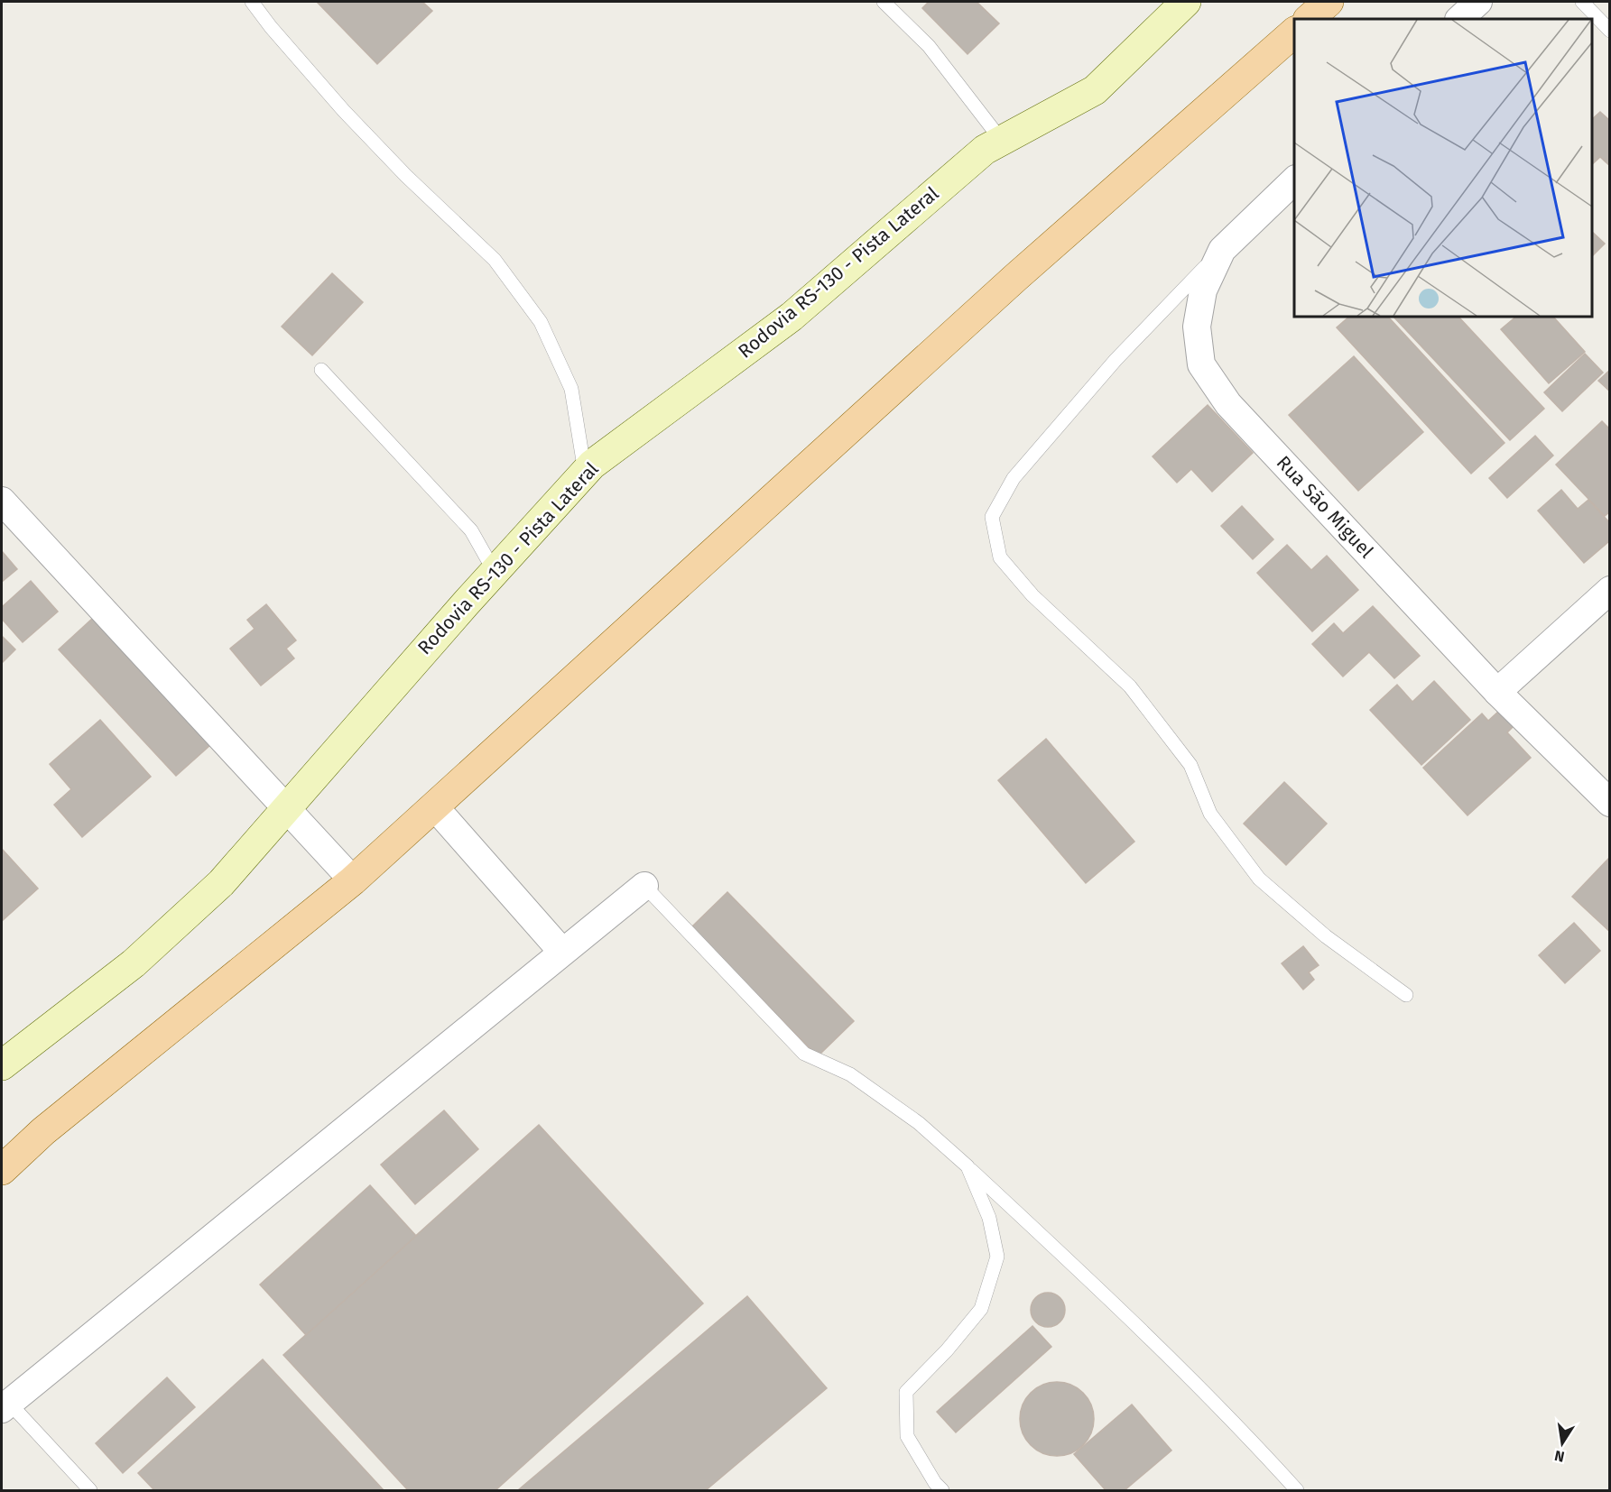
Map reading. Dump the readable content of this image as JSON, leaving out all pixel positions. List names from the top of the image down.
{
  "streets": {
    "street": ["Rodovia RS-130 - Pista Lateral", "Rua São Miguel"]
  },
  "north": "bottom"
}
